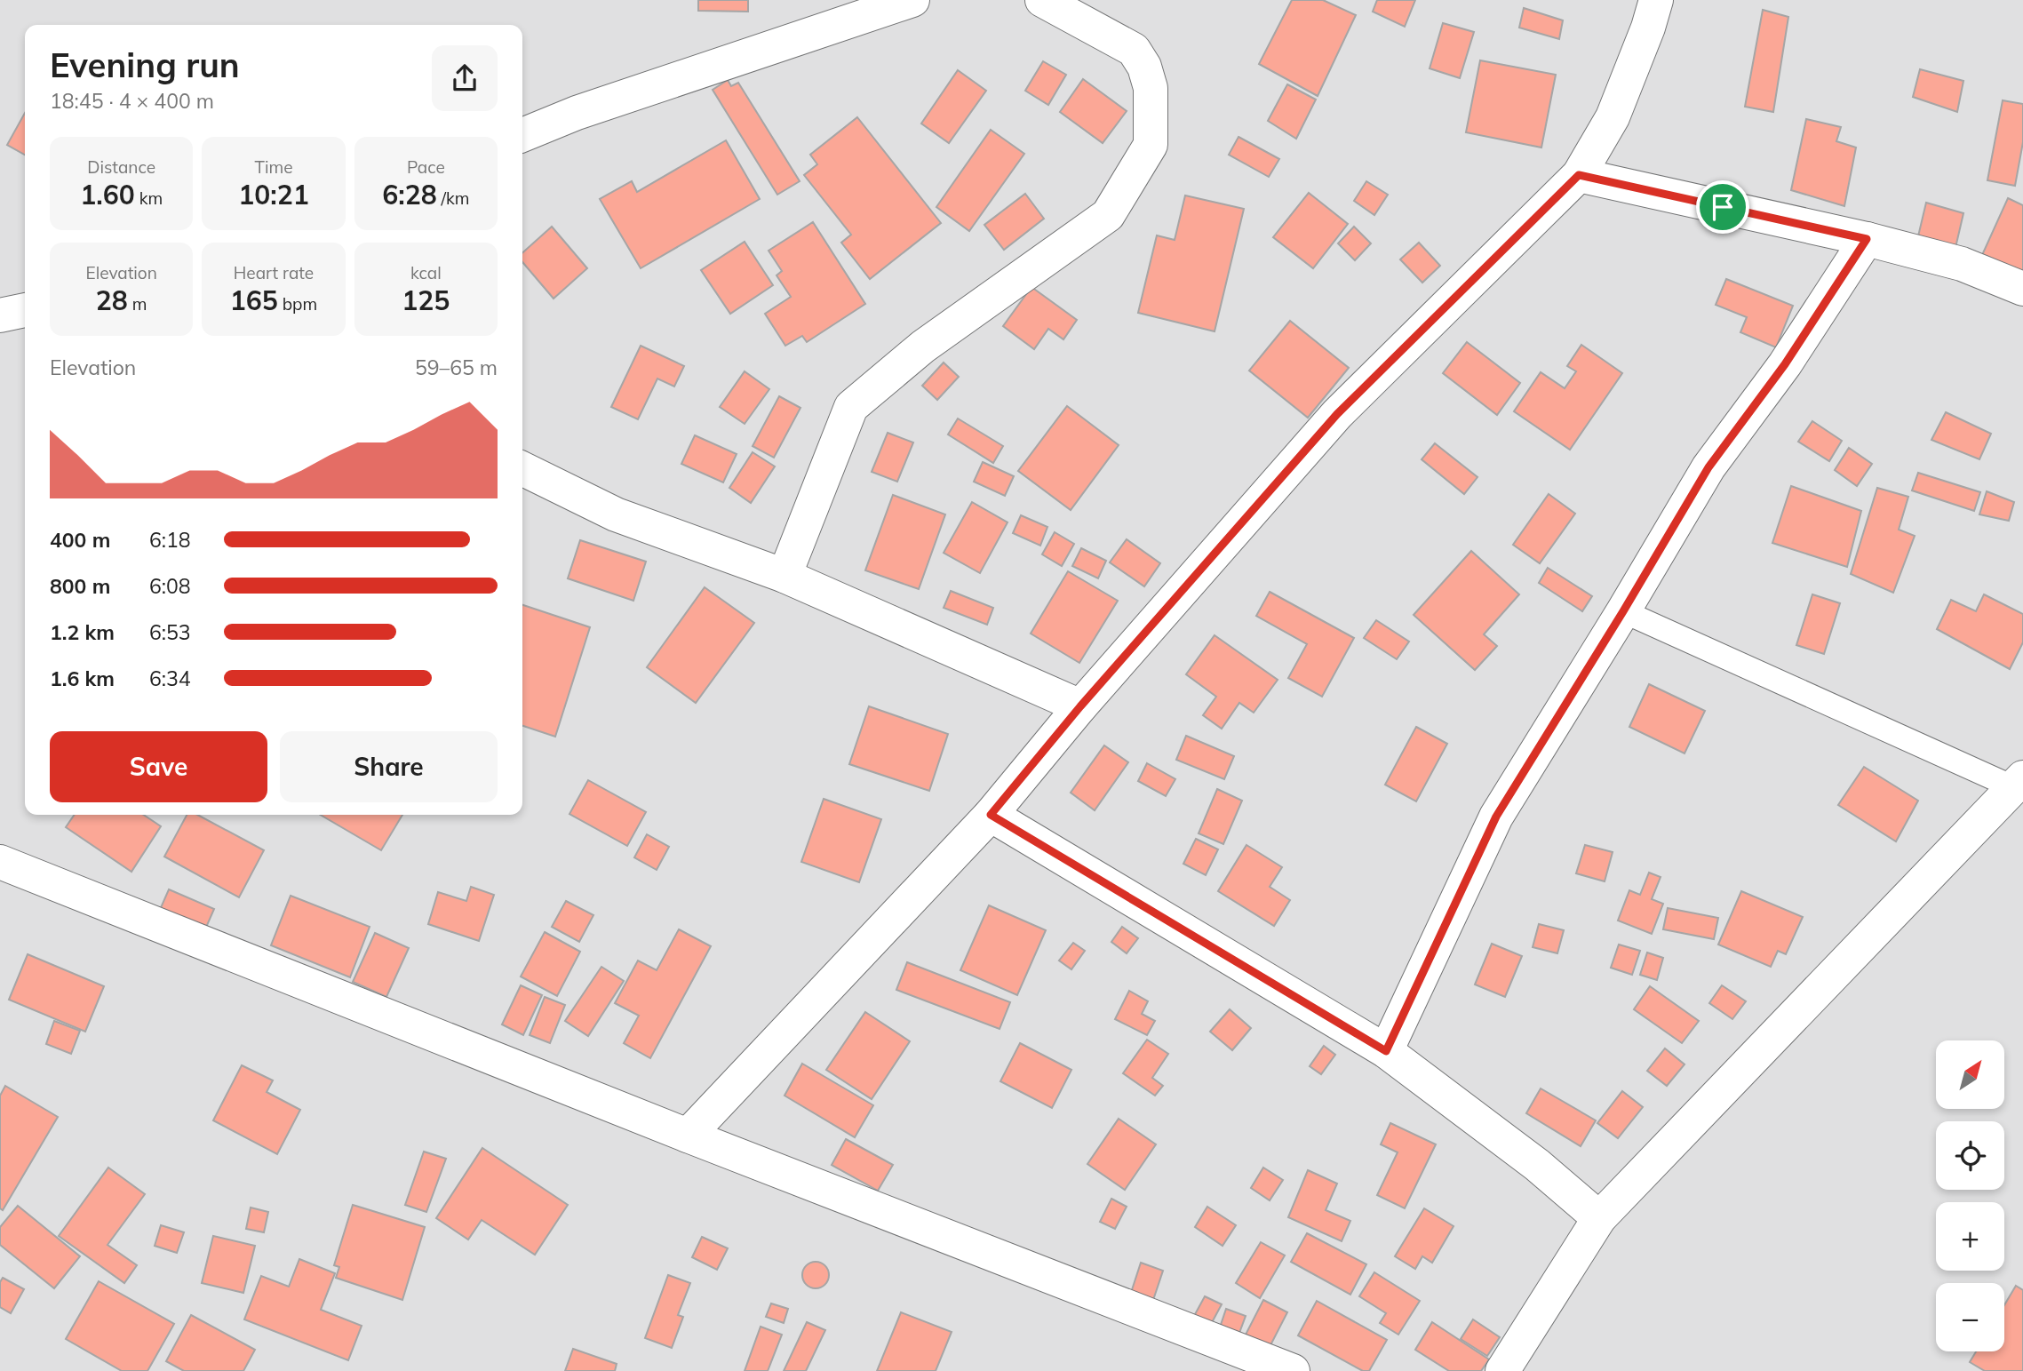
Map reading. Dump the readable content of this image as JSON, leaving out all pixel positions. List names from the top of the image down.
{
  "north": "top right",
  "page": {
    "heading": ["Evening run", "18:45 · 4 × 400 m"],
    "stats": [
      ["Distance", "1.60 km"],
      ["Time", "10:21"],
      ["Pace", "6:28 /km"],
      ["Elevation", "28 m"],
      ["Heart rate", "165 bpm"],
      ["kcal", "125"]
    ],
    "chart": ["Elevation", "59–65 m"],
    "list": [
      {
        "name": "400 m",
        "note": "6:18"
      },
      {
        "name": "800 m",
        "note": "6:08"
      },
      {
        "name": "1.2 km",
        "note": "6:53"
      },
      {
        "name": "1.6 km",
        "note": "6:34"
      }
    ],
    "buttons": ["Save", "Share"],
    "map_buttons": ["+", "−"]
  }
}
